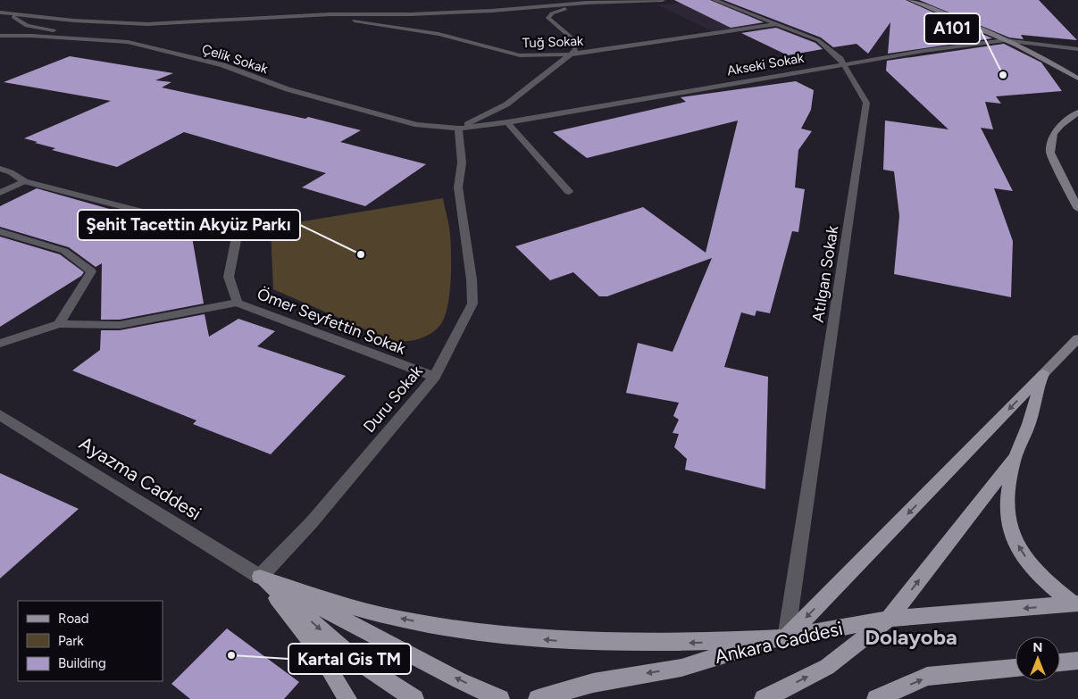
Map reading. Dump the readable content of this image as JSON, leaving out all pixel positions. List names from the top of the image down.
{
  "streets": {
    "main road": ["Ankara Caddesi"],
    "street": [
      "Tuğ Sokak",
      "Çelik Sokak",
      "Akseki Sokak",
      "Atılgan Sokak",
      "Ömer Seyfettin Sokak",
      "Duru Sokak",
      "Ayazma Caddesi"
    ]
  },
  "crossings": [
    ["Tuğ Sokak", "Atılgan Sokak"],
    ["Çelik Sokak", "Akseki Sokak"],
    ["Çelik Sokak", "Duru Sokak"],
    ["Akseki Sokak", "Atılgan Sokak"],
    ["Akseki Sokak", "Duru Sokak"],
    ["Atılgan Sokak", "Ankara Caddesi"],
    ["Ömer Seyfettin Sokak", "Duru Sokak"],
    ["Duru Sokak", "Ayazma Caddesi"]
  ],
  "districts": ["Dolayoba"],
  "places": ["A101", "Şehit Tacettin Akyüz Parkı", "Kartal Gis TM"],
  "legend": ["Road", "Park", "Building"],
  "north": "top"
}
